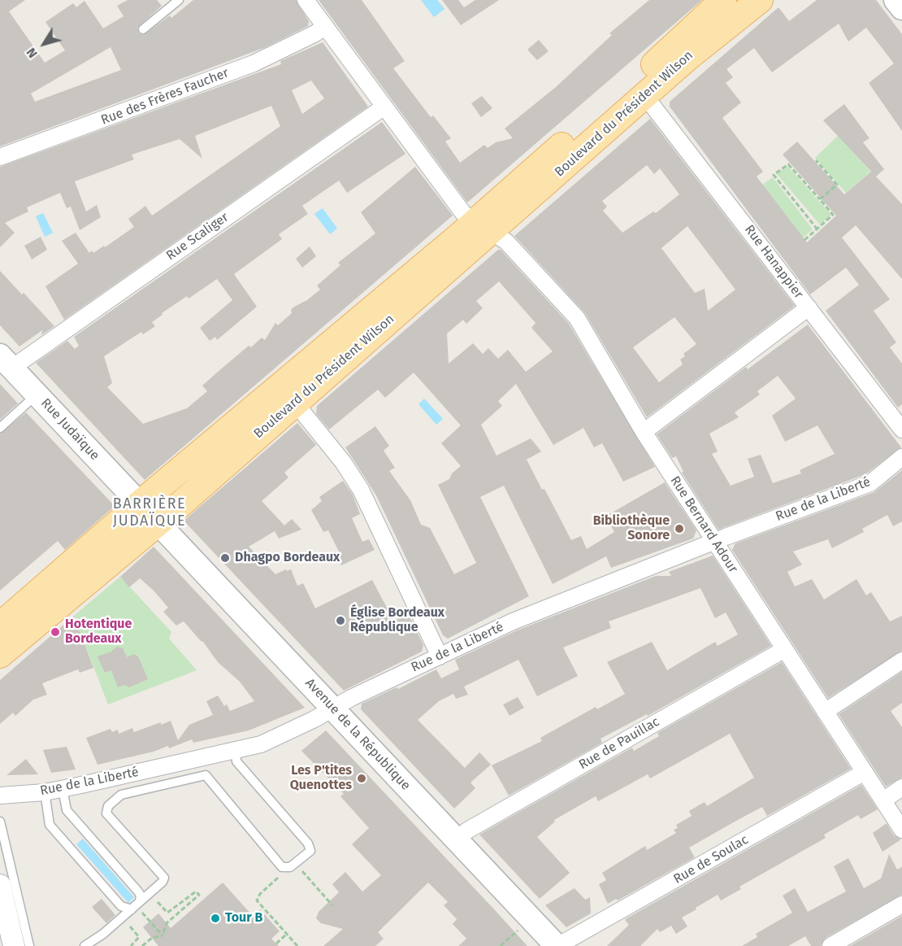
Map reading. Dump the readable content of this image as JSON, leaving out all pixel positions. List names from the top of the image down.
{
  "streets": {
    "main road": ["Boulevard du Président Wilson", "Rue Judaïque", "Avenue de la République"],
    "street": [
      "Rue des Frères Faucher",
      "Rue Scaliger",
      "Rue Hanappier",
      "Rue de la Liberté",
      "Rue Bernard Adour",
      "Rue de Pauillac",
      "Rue de Soulac"
    ]
  },
  "crossings": [
    ["Rue des Frères Faucher", "Rue Bernard Adour"],
    ["Boulevard du Président Wilson", "Rue Hanappier"],
    ["Boulevard du Président Wilson", "Rue Judaïque"],
    ["Boulevard du Président Wilson", "Rue Bernard Adour"],
    ["Boulevard du Président Wilson", "Avenue de la République"],
    ["Rue Scaliger", "Rue Judaïque"],
    ["Rue Scaliger", "Rue Bernard Adour"],
    ["Rue de la Liberté", "Rue Bernard Adour"],
    ["Rue de la Liberté", "Avenue de la République"],
    ["Rue Bernard Adour", "Rue de Pauillac"],
    ["Rue Bernard Adour", "Rue de Soulac"],
    ["Avenue de la République", "Rue de Pauillac"],
    ["Avenue de la République", "Rue de Soulac"]
  ],
  "districts": ["BARRIÈRE JUDAÏQUE"],
  "places": [
    "Bibliothèque Sonore",
    "Dhagpo Bordeaux",
    "Église Bordeaux République",
    "Hotentique Bordeaux",
    "Les P'tites Quenottes",
    "Tour B"
  ],
  "north": "bottom left"
}
